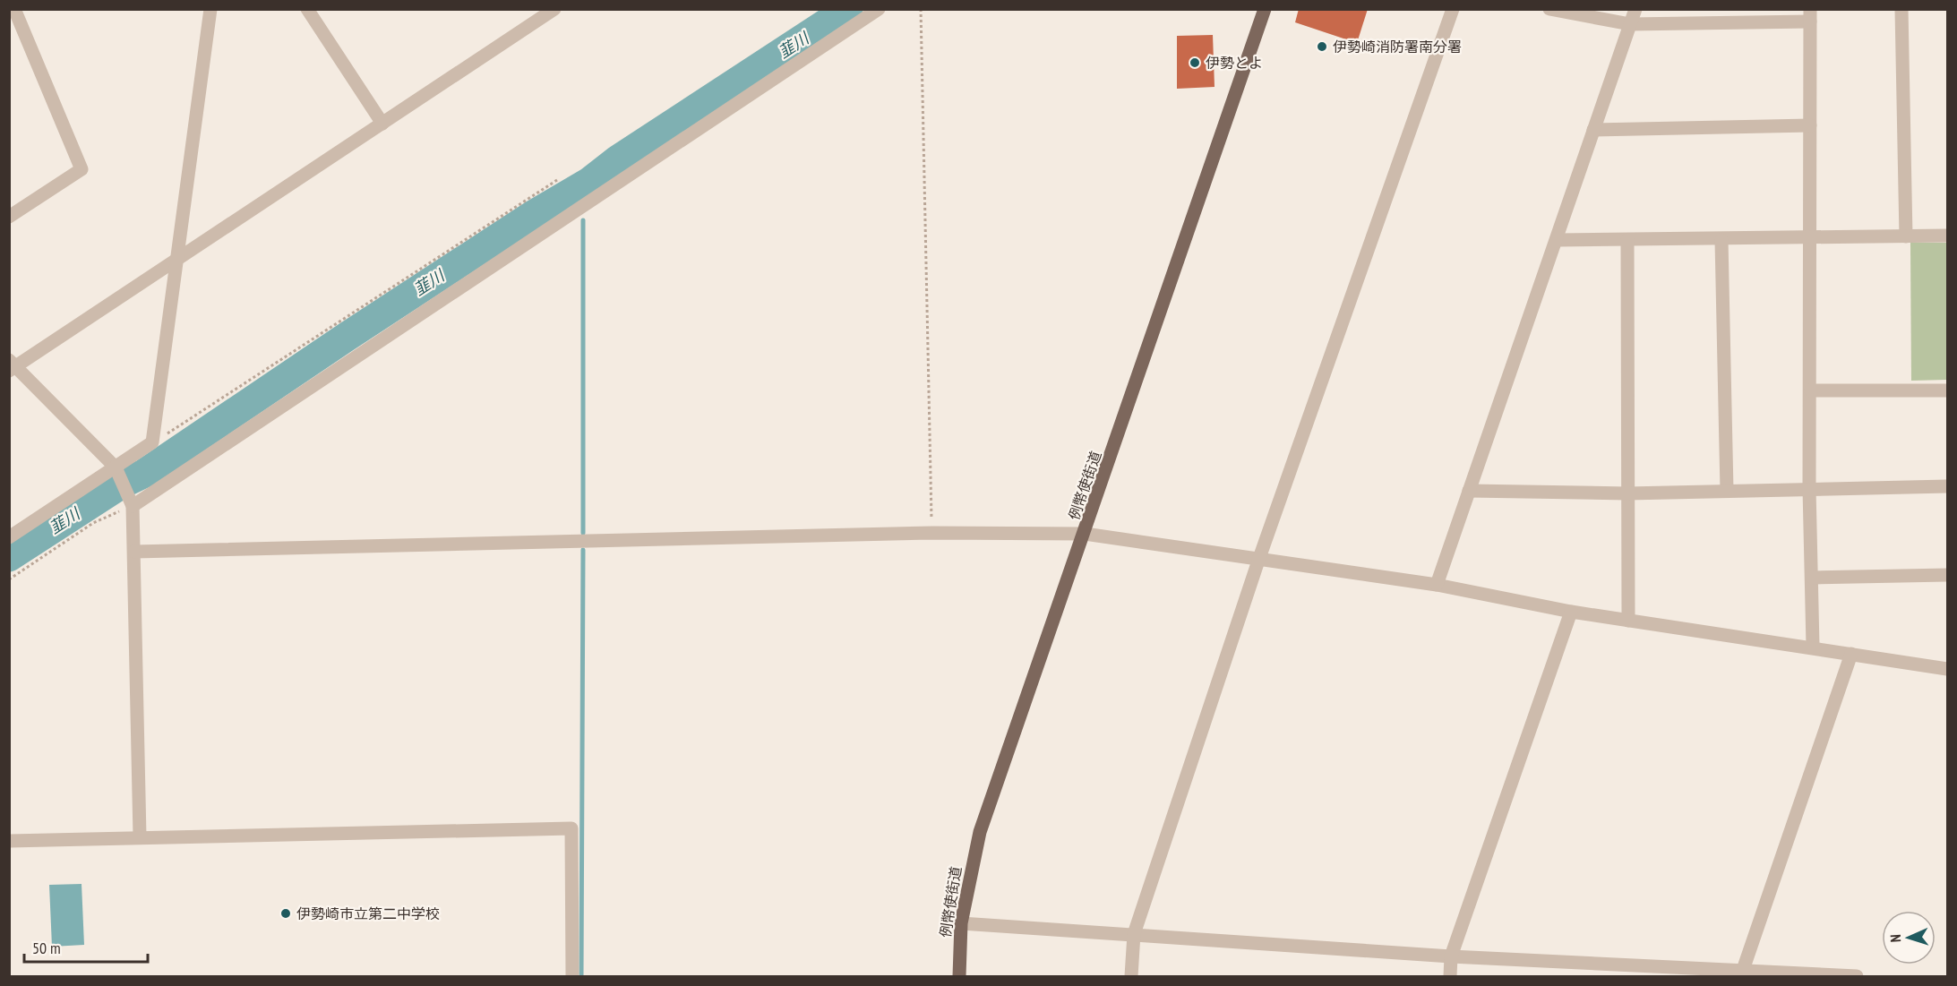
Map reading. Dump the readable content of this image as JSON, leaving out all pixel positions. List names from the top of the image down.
{
  "streets": {
    "main road": ["例幣使街道"]
  },
  "water": ["韮川"],
  "places": ["伊勢崎消防署南分署", "伊勢とよ", "伊勢崎市立第二中学校"],
  "scale_bar": "50 m",
  "north": "left"
}
